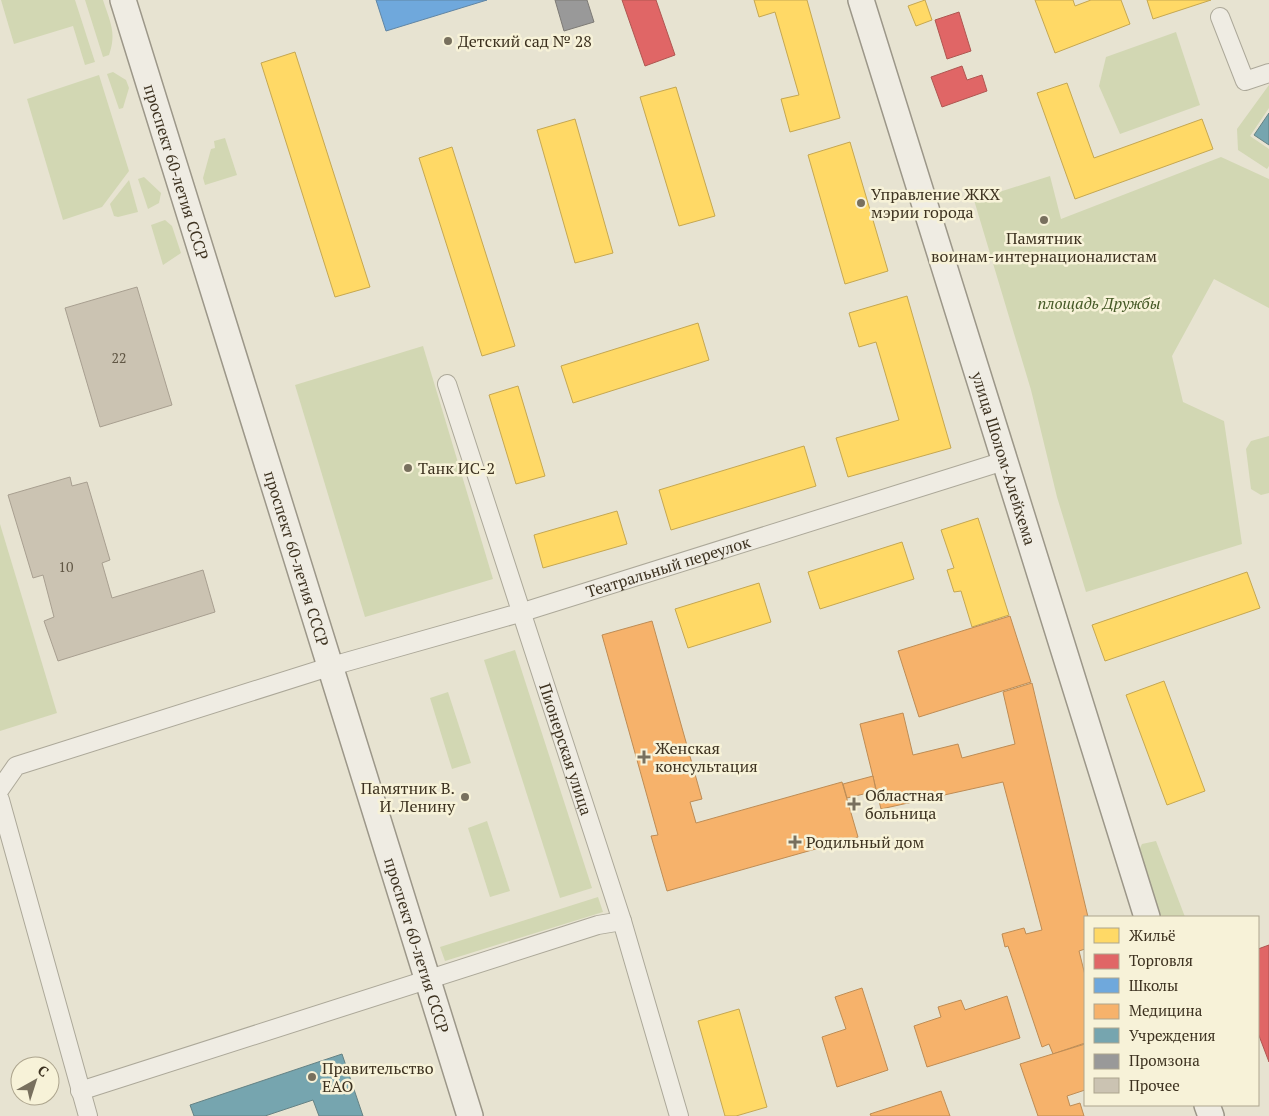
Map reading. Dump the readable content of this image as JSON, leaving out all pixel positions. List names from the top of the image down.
{
  "streets": {
    "main road": ["проспект 60-летия СССР", "улица Шолом-Алейхема"],
    "street": ["Театральный переулок", "Пионерская улица"]
  },
  "crossings": [
    ["проспект 60-летия СССР", "Театральный переулок"],
    ["улица Шолом-Алейхема", "Театральный переулок"],
    ["Театральный переулок", "Пионерская улица"]
  ],
  "parks": ["площадь Дружбы"],
  "places": {
    "other": [
      "Детский сад № 28",
      "Управление ЖКХ мэрии города",
      "Памятник воинам-интернационалистам",
      "Танк ИС-2",
      "Памятник В. И. Ленину",
      "Правительство ЕАО"
    ],
    "health": ["Женская консультация", "Областная больница", "Родильный дом"]
  },
  "house_numbers": ["22", "10"],
  "legend": [
    "Жильё",
    "Торговля",
    "Школы",
    "Медицина",
    "Учреждения",
    "Промзона",
    "Прочее"
  ],
  "north": "top right"
}
